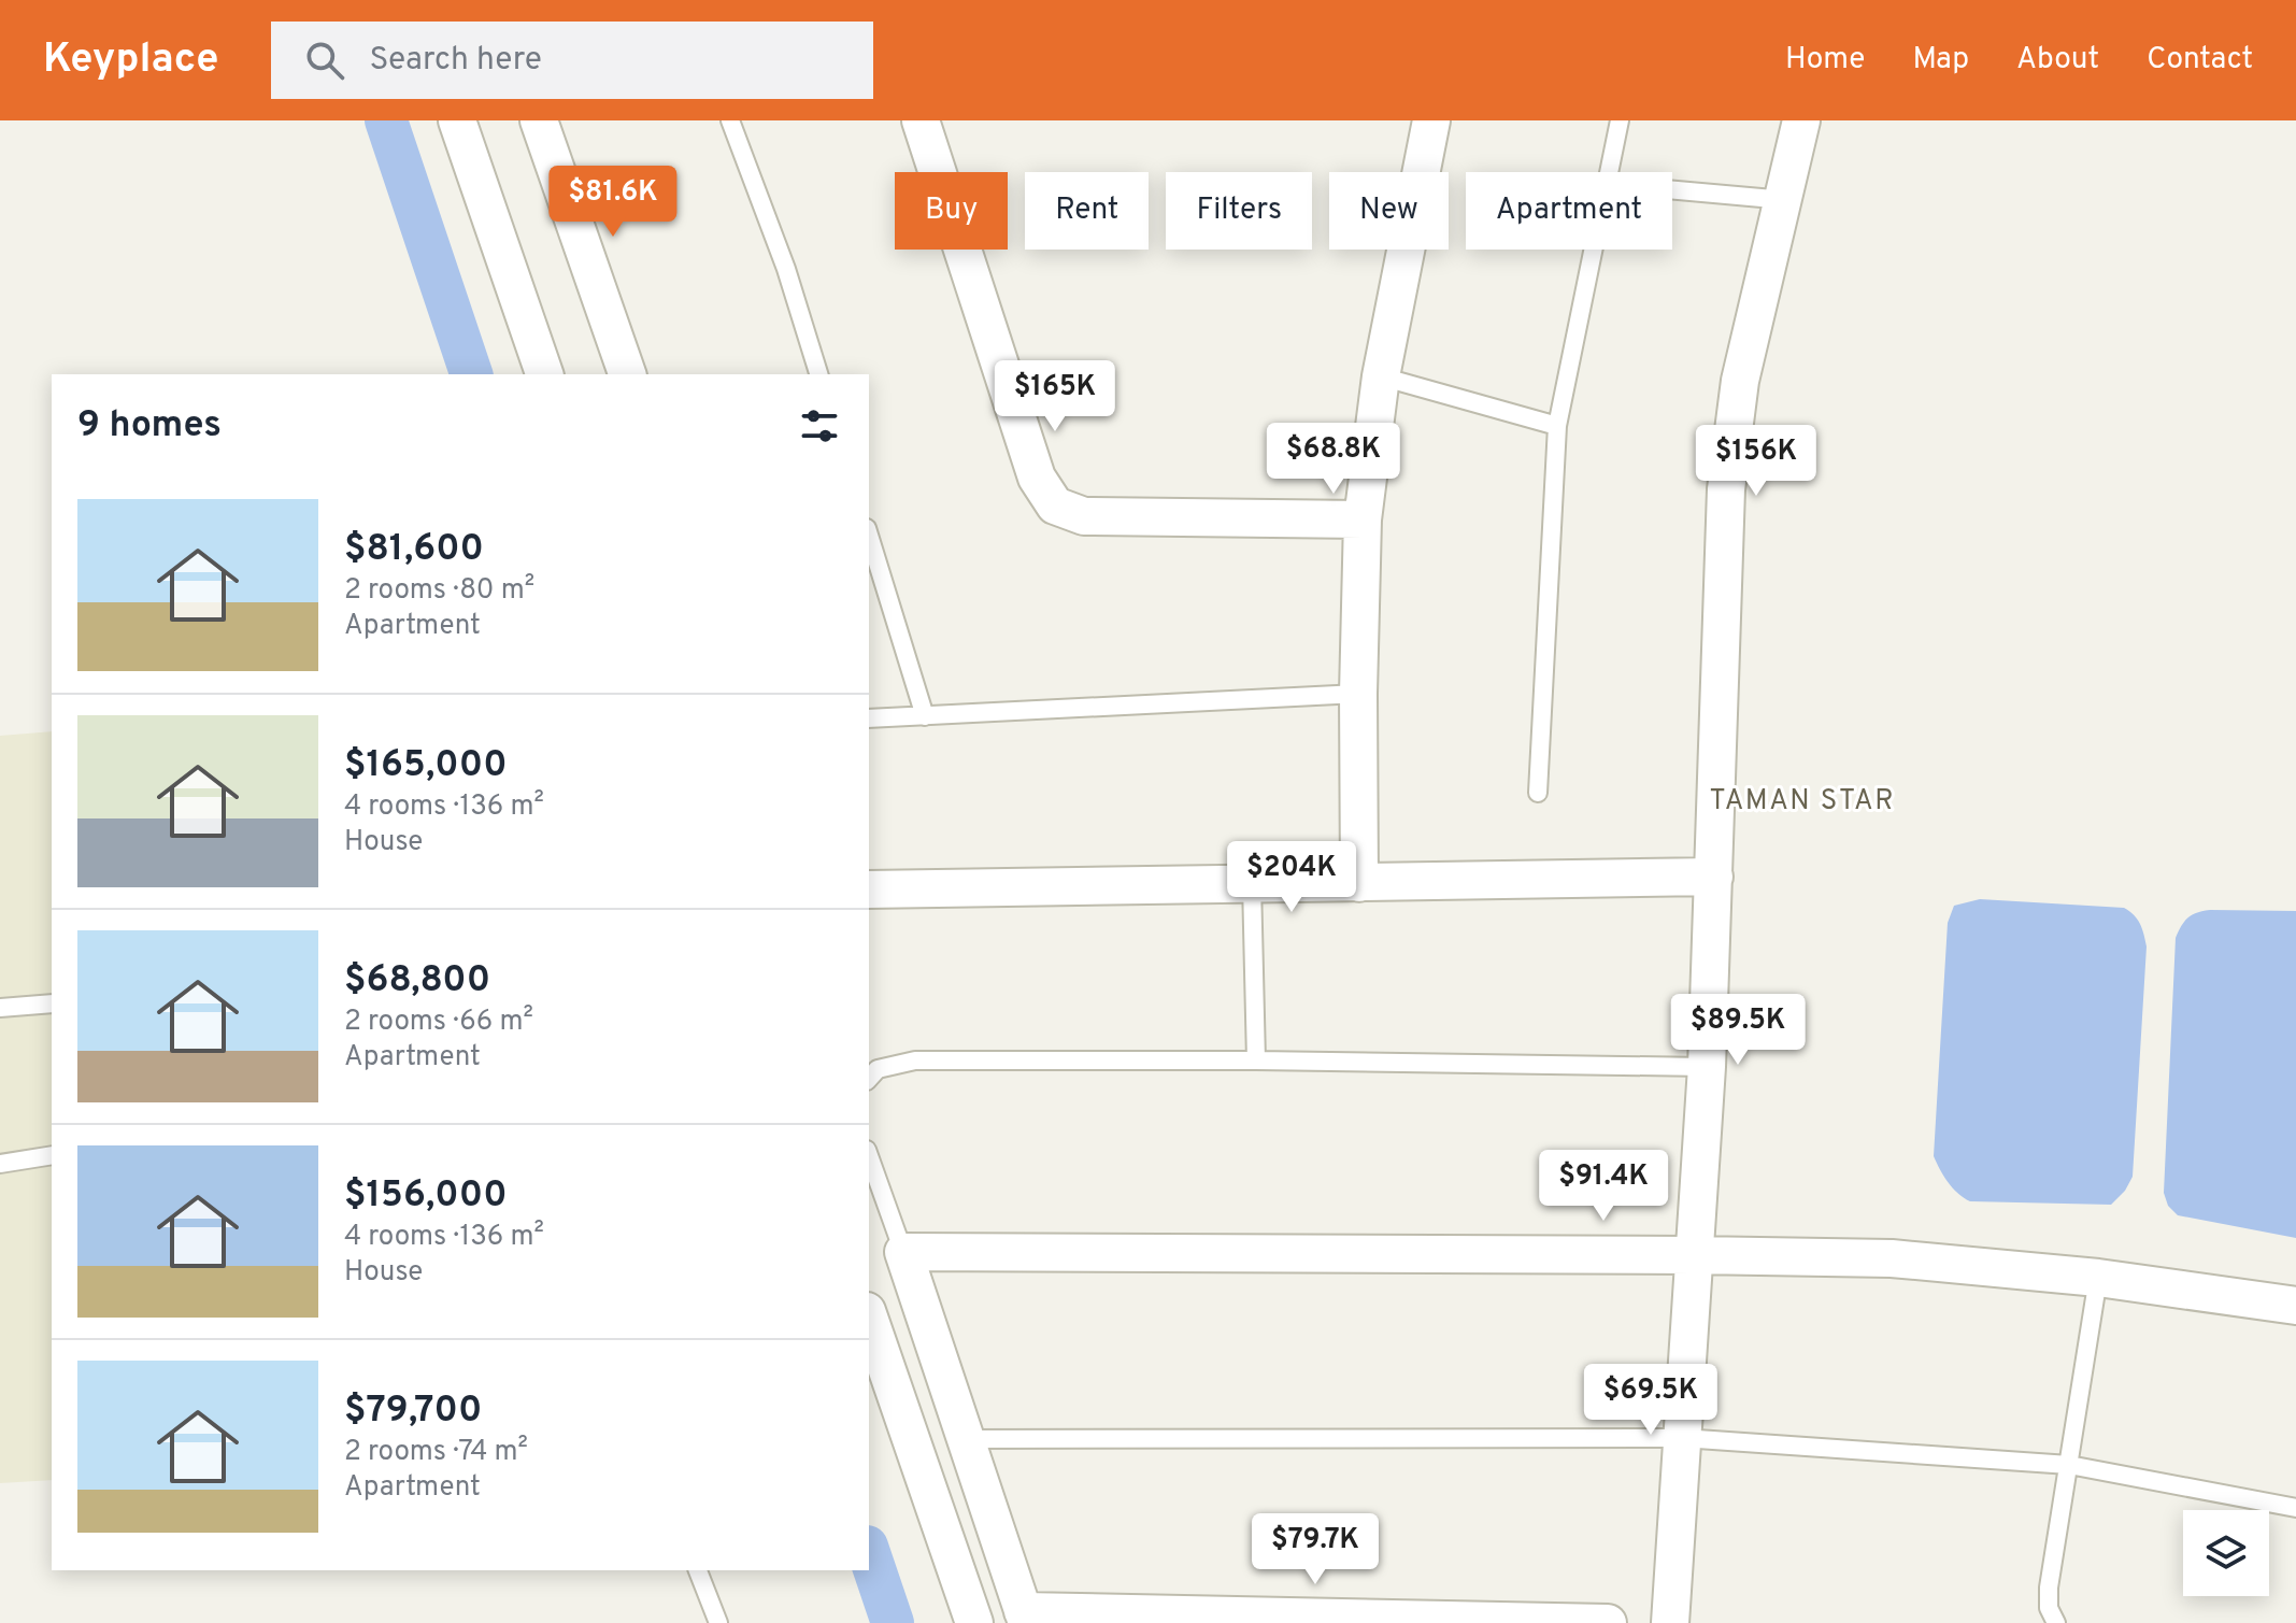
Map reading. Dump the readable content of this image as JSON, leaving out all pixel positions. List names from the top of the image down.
{
  "districts": ["TAMAN STAR"],
  "page": {
    "header": "Keyplace",
    "search": "Search here",
    "nav": [
      "Home",
      "Map",
      "About",
      "Contact"
    ],
    "price": [
      "$81.6K",
      "$165K",
      "$68.8K",
      "$156K",
      "$204K",
      "$89.5K",
      "$91.4K",
      "$69.5K",
      "$79.7K"
    ],
    "chip": [
      "Buy",
      "Rent",
      "Filters",
      "New",
      "Apartment"
    ],
    "heading": "9 homes",
    "list": [
      {
        "name": "$81,600",
        "note": "2 rooms · 80 m² · Apartment"
      },
      {
        "name": "$165,000",
        "note": "4 rooms · 136 m² · House"
      },
      {
        "name": "$68,800",
        "note": "2 rooms · 66 m² · Apartment"
      },
      {
        "name": "$156,000",
        "note": "4 rooms · 136 m² · House"
      },
      {
        "name": "$79,700",
        "note": "2 rooms · 74 m² · Apartment"
      }
    ]
  }
}
